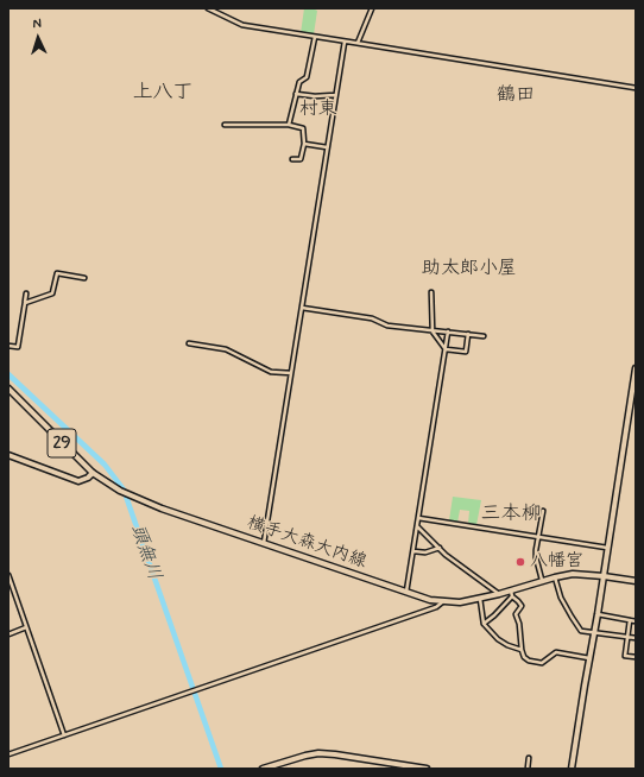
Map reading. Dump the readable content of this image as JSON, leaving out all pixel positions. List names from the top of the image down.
{
  "streets": {
    "main road": ["29", "横手大森大内線"]
  },
  "districts": [
    "上八丁",
    "鶴田",
    "村東",
    "助太郎小屋",
    "三本柳"
  ],
  "water": ["頭無川"],
  "places": ["八幡宮"],
  "north": "top"
}
